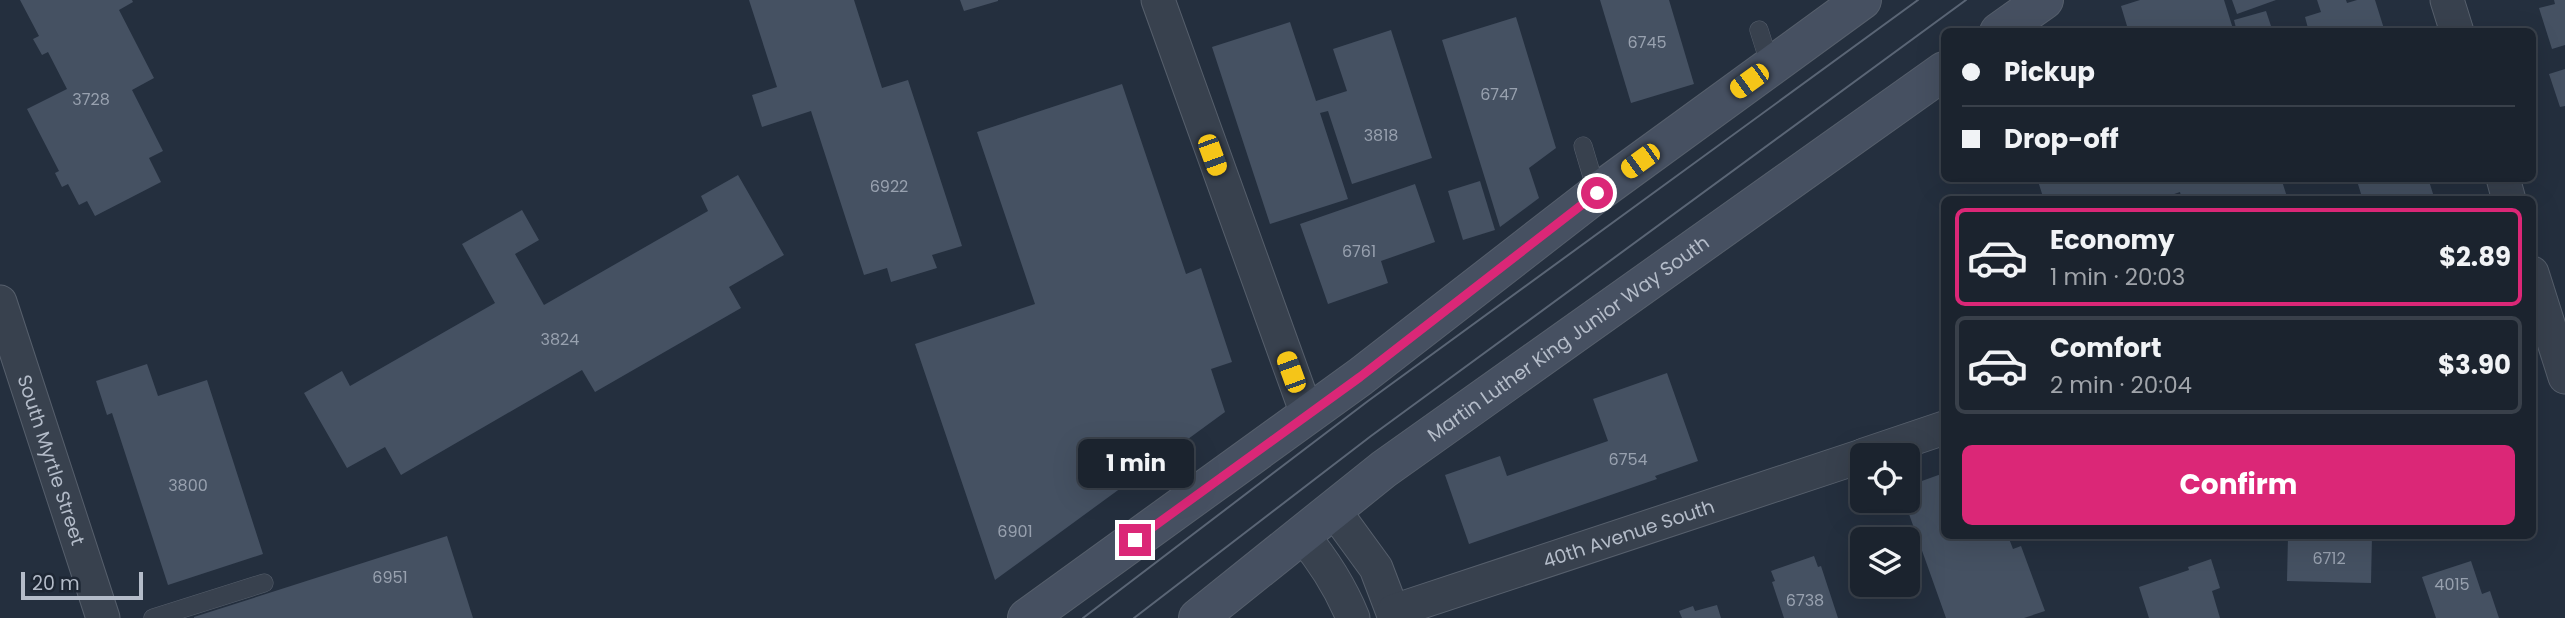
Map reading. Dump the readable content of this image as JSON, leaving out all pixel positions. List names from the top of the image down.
{
  "streets": {
    "main road": ["Martin Luther King Junior Way South"],
    "street": ["South Myrtle Street", "40th Avenue South"]
  },
  "house_numbers": [
    "6745",
    "6747",
    "3728",
    "3818",
    "6922",
    "6761",
    "3824",
    "6754",
    "3800",
    "6901",
    "6712",
    "6951",
    "4015",
    "6738"
  ],
  "scale_bar": "20 m",
  "page": {
    "banner": ["Pickup", "Drop-off"],
    "list": [
      {
        "name": "Economy",
        "note": "1 min · 20:03",
        "value": "$2.89"
      },
      {
        "name": "Comfort",
        "note": "2 min · 20:04",
        "value": "$3.90"
      }
    ],
    "buttons": "Confirm",
    "bubble": "1 min",
    "scale": "20 m"
  }
}
